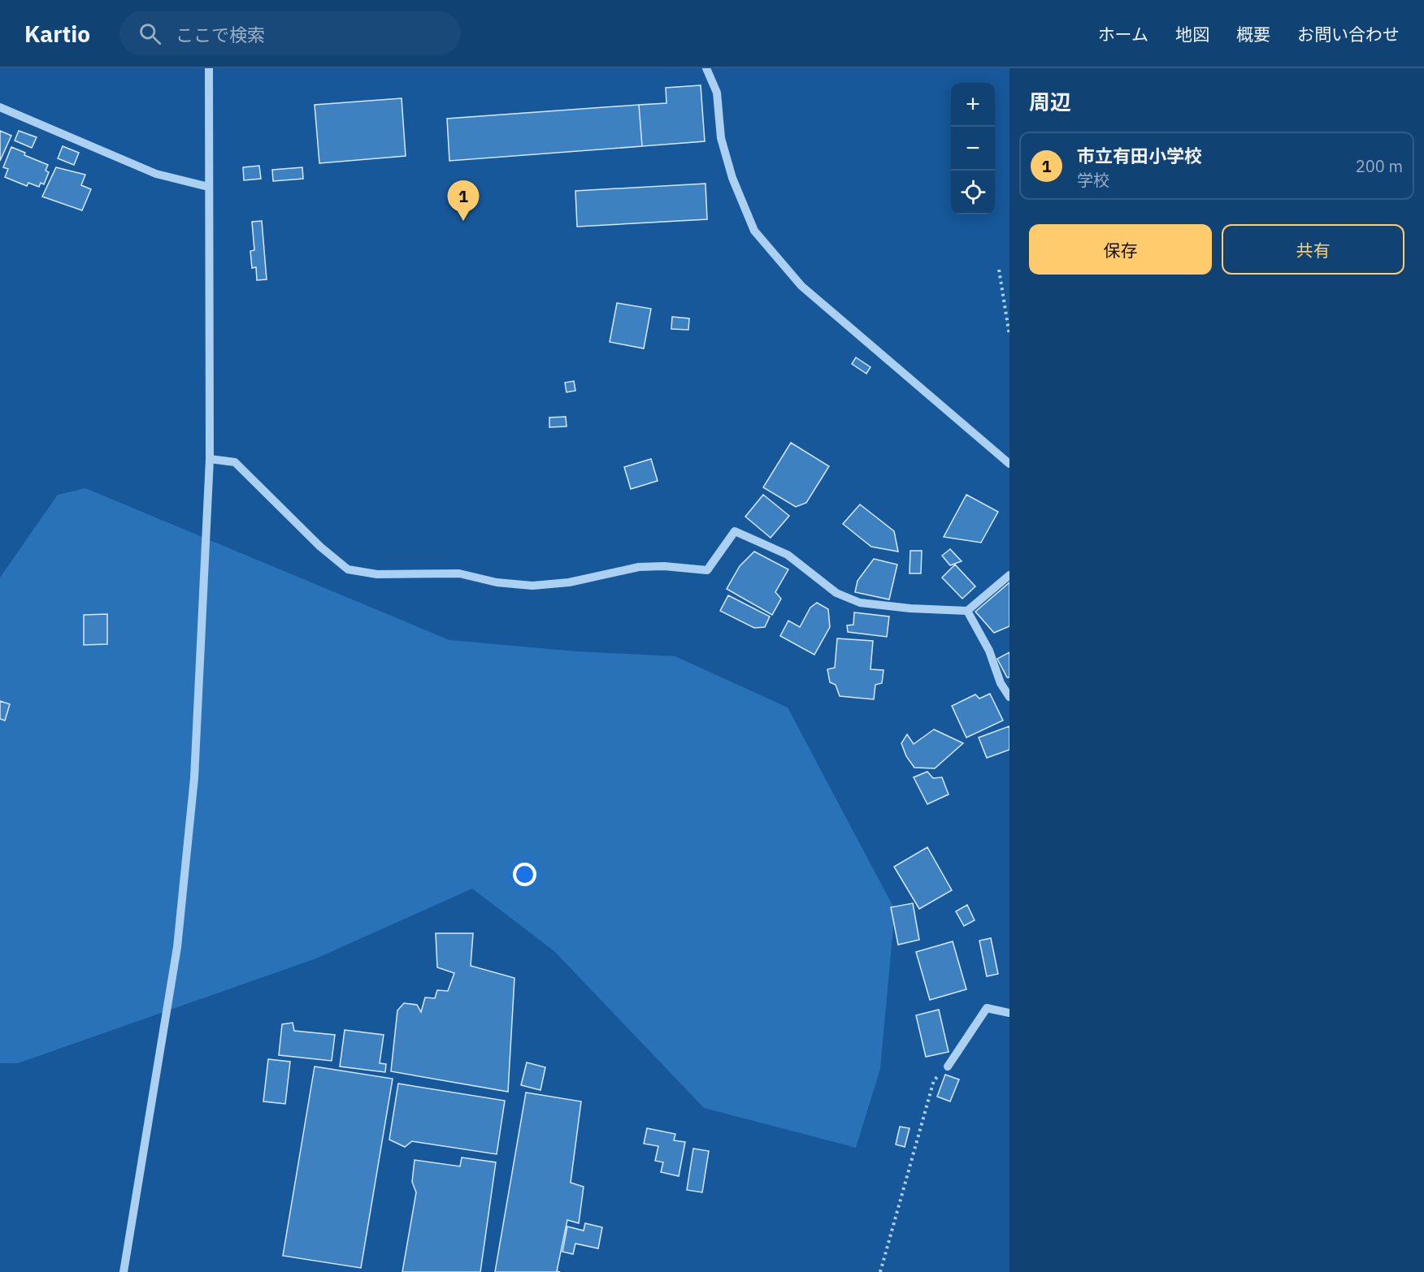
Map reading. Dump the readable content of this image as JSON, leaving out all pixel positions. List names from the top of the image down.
{
  "page": {
    "header": "Kartio",
    "search": "ここで検索",
    "nav": [
      "ホーム",
      "地図",
      "概要",
      "お問い合わせ"
    ],
    "heading": "周辺",
    "map_buttons": ["+", "−"],
    "list": [
      {
        "mark": "1",
        "name": "市立有田小学校",
        "note": "学校",
        "value": "200 m"
      }
    ],
    "pins": "1",
    "buttons": ["保存", "共有"]
  }
}
